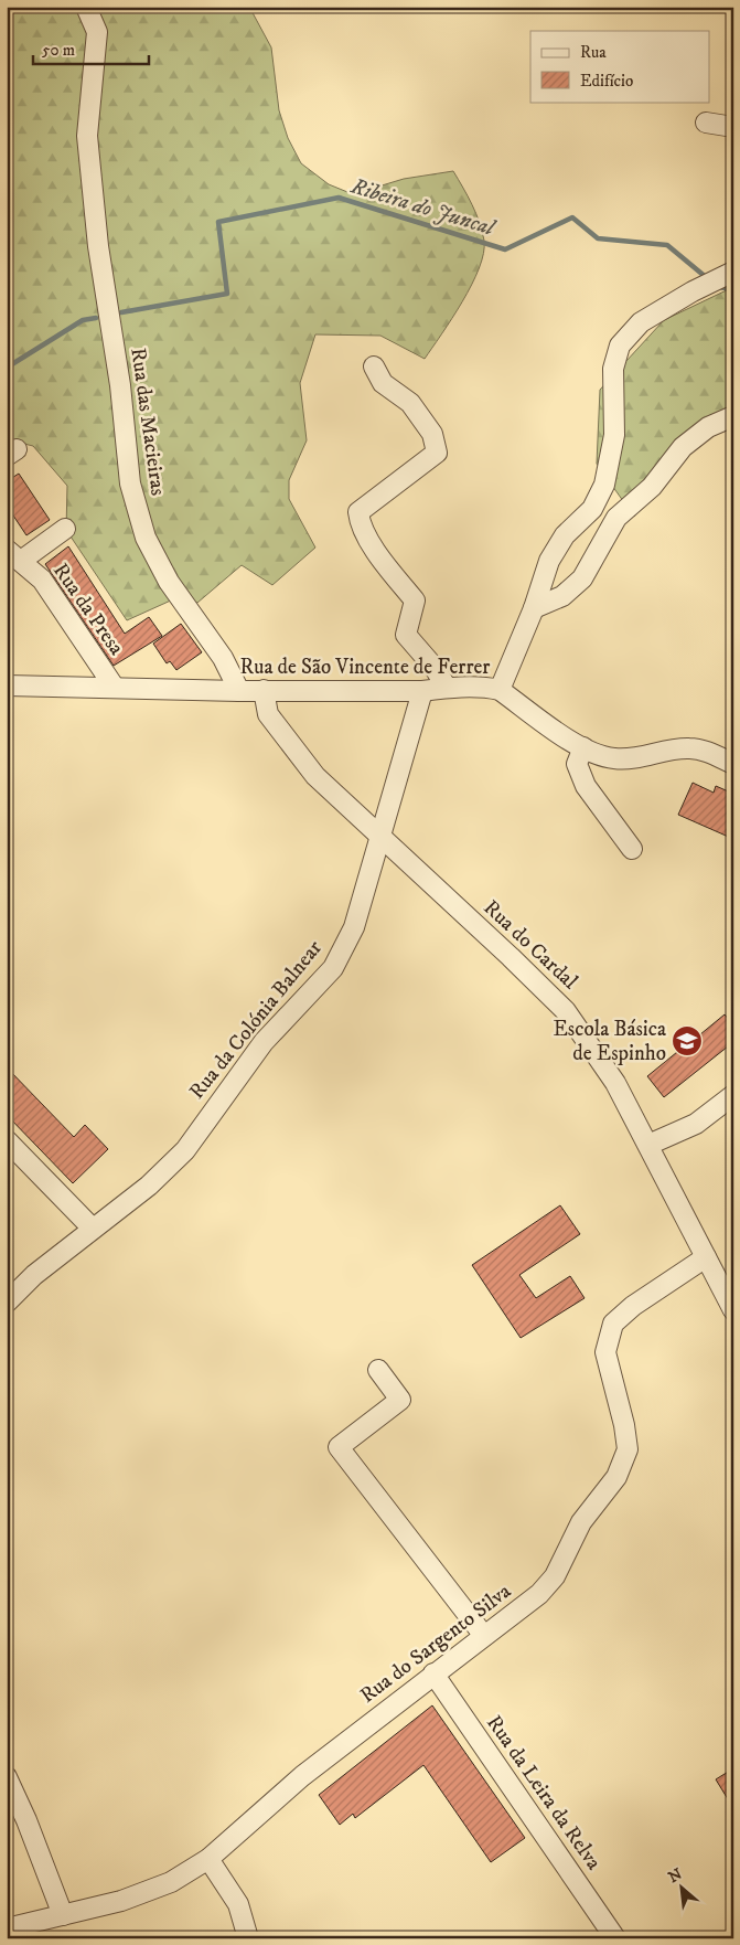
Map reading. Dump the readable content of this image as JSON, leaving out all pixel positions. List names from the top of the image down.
{
  "streets": {
    "street": [
      "Rua das Macieiras",
      "Rua da Presa",
      "Rua de São Vincente de Ferrer",
      "Rua do Cardal",
      "Rua da Colónia Balnear",
      "Rua do Sargento Silva",
      "Rua da Leira da Relva"
    ]
  },
  "crossings": [
    ["Rua das Macieiras", "Rua de São Vincente de Ferrer"],
    ["Rua da Presa", "Rua de São Vincente de Ferrer"],
    ["Rua de São Vincente de Ferrer", "Rua do Cardal"],
    ["Rua de São Vincente de Ferrer", "Rua da Colónia Balnear"],
    ["Rua do Cardal", "Rua da Colónia Balnear"],
    ["Rua do Cardal", "Rua do Sargento Silva"],
    ["Rua do Sargento Silva", "Rua da Leira da Relva"]
  ],
  "water": ["Ribeira do Juncal"],
  "places": {
    "school or university": ["Escola Básica de Espinho"]
  },
  "legend": ["Rua", "Edifício"],
  "scale_bar": "50 m",
  "north": "top left"
}
